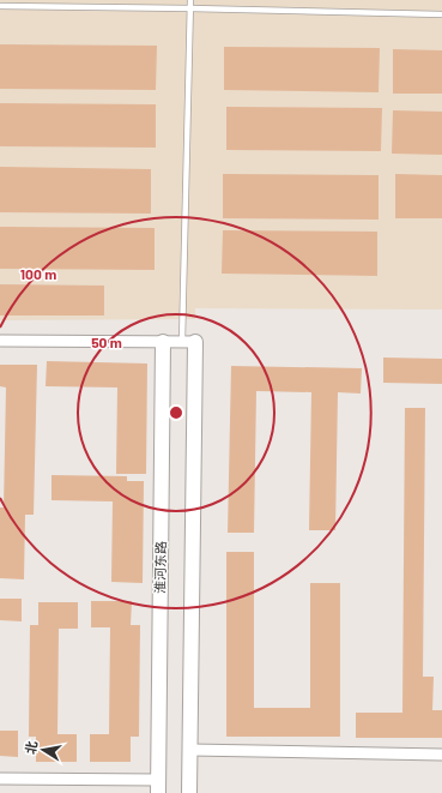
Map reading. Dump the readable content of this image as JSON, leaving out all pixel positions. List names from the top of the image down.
{
  "streets": {
    "main road": ["淮河东路"]
  },
  "north": "left",
  "rings": ["100 m", "50 m"]
}
